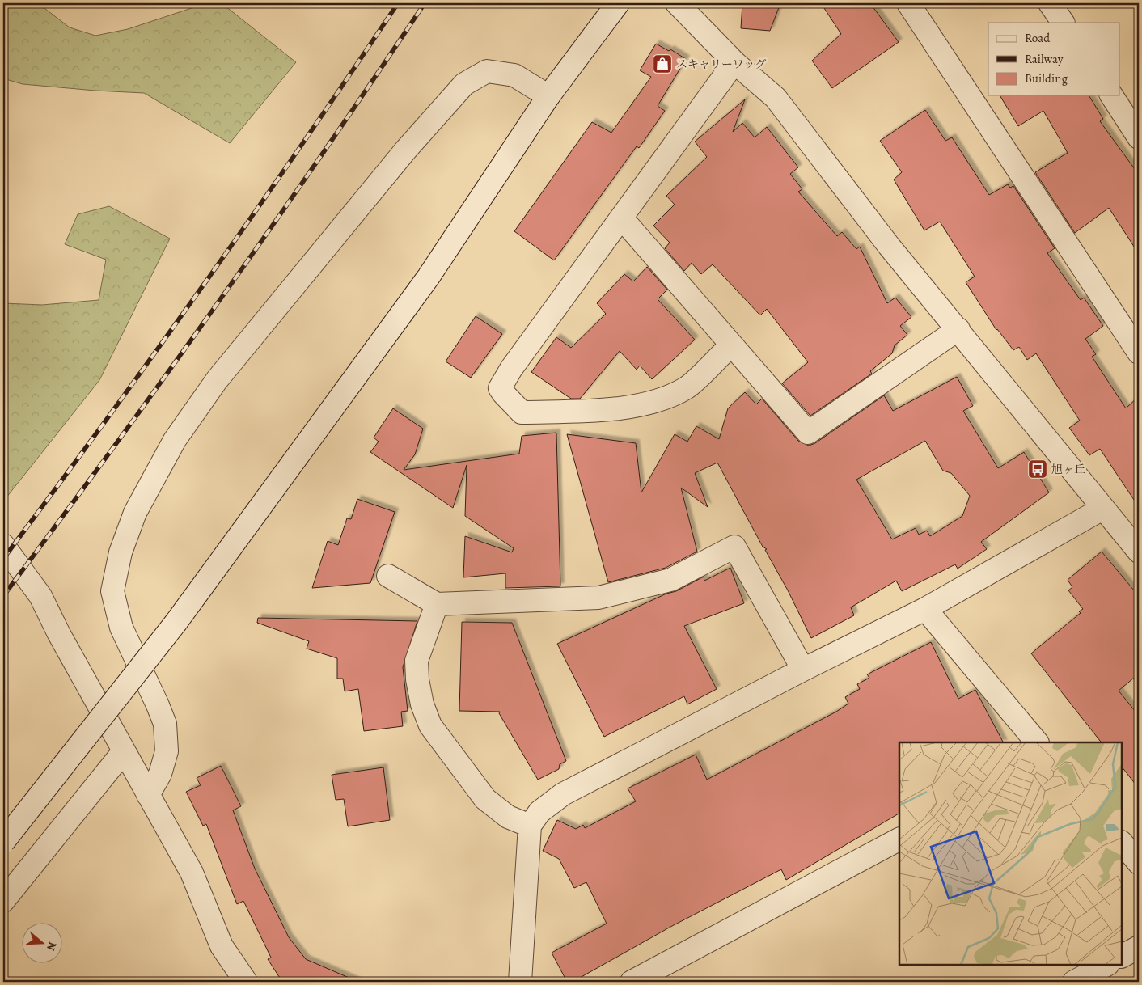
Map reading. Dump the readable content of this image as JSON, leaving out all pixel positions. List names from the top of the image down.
{
  "places": {
    "shop": ["スキャリーワッグ"],
    "bus stop": ["旭ヶ丘"]
  },
  "legend": ["Road", "Railway", "Building"],
  "north": "right"
}
